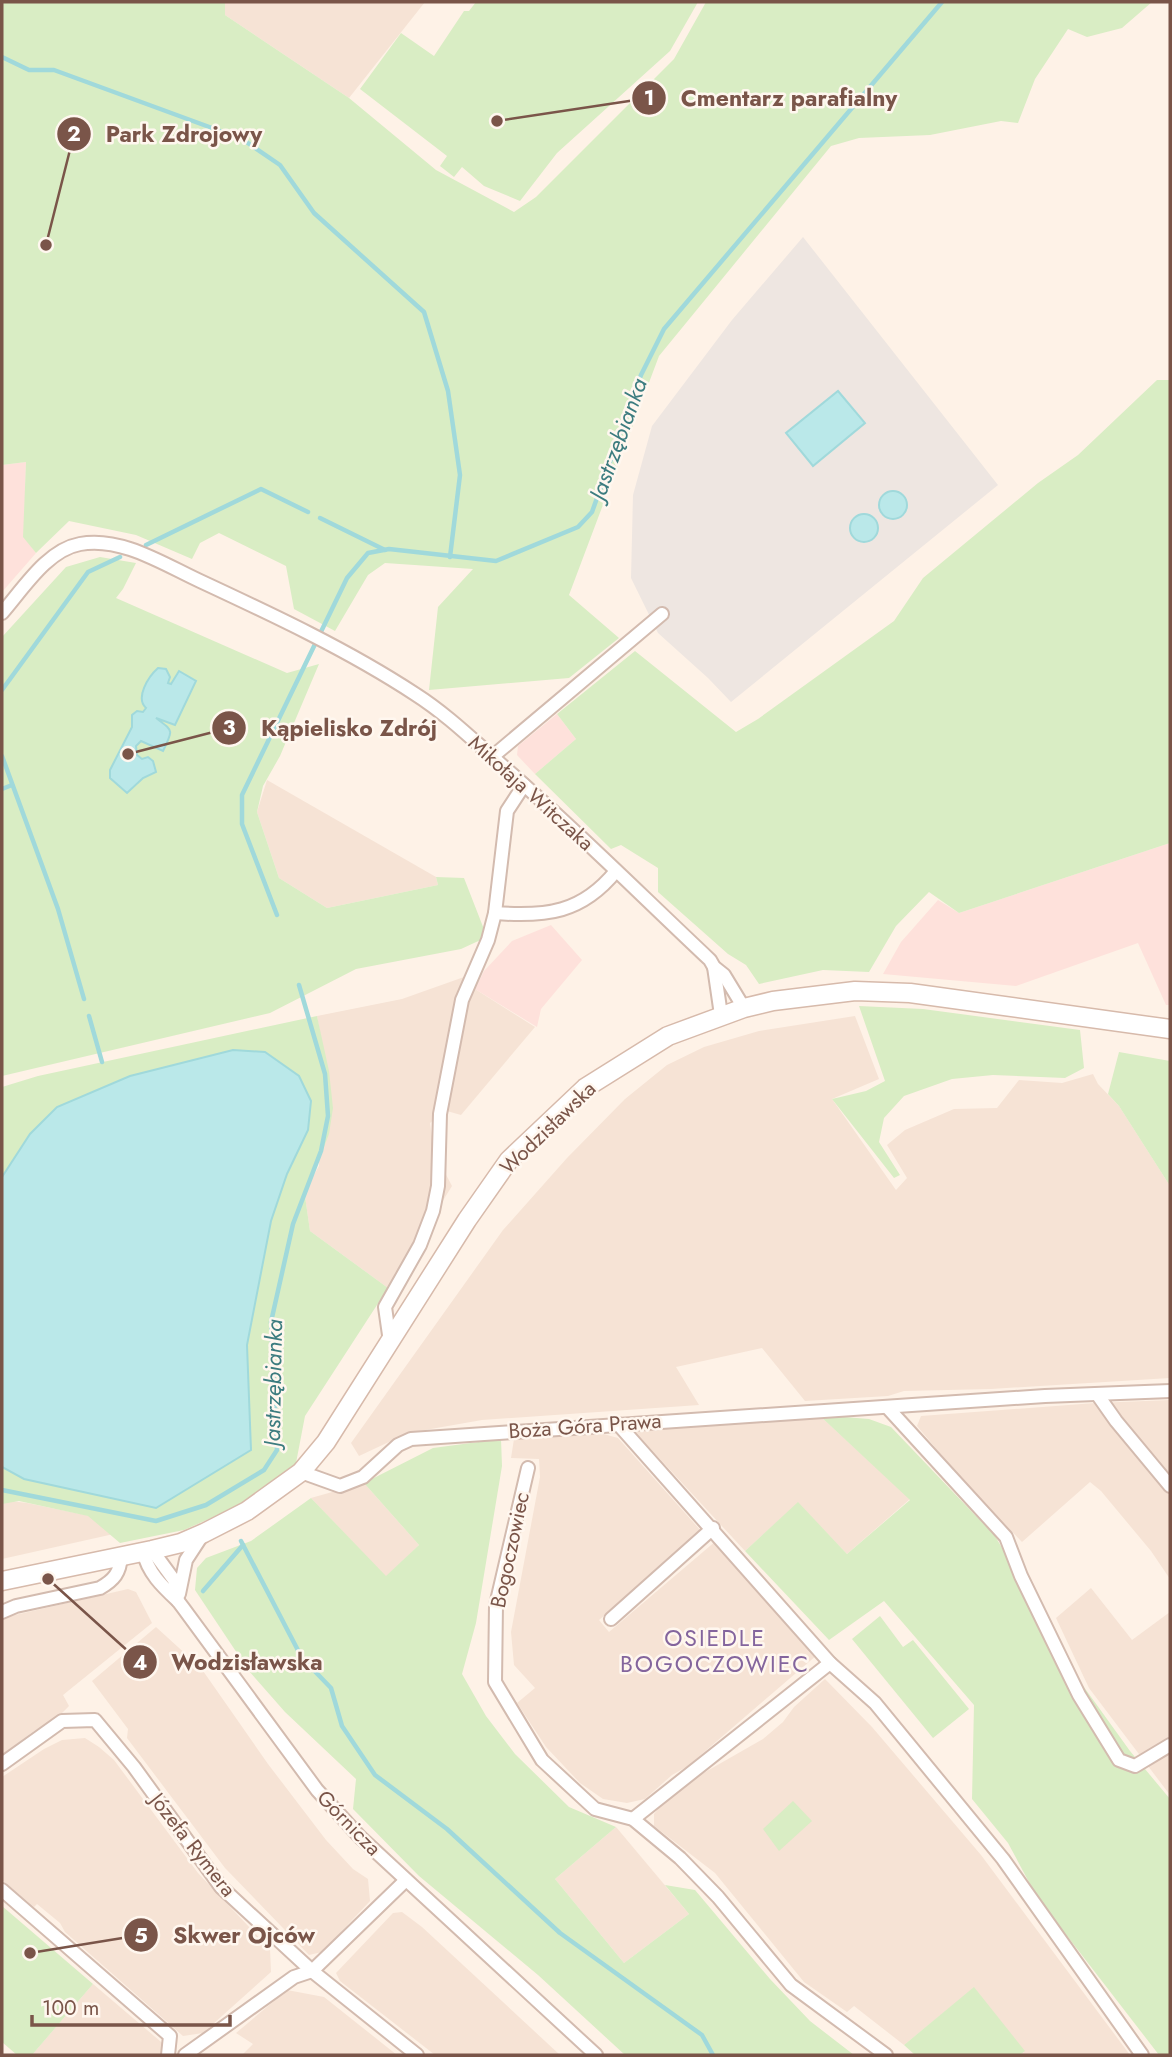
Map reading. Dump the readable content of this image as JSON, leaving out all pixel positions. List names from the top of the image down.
{
  "streets": {
    "main road": ["Wodzisławska"],
    "street": [
      "Mikołaja Witczaka",
      "Boża Góra Prawa",
      "Bogoczowiec",
      "Górnicza",
      "Józefa Rymera"
    ]
  },
  "crossings": [
    ["Mikołaja Witczaka", "Wodzisławska"],
    ["Wodzisławska", "Boża Góra Prawa"],
    ["Wodzisławska", "Górnicza"]
  ],
  "districts": ["OSIEDLE BOGOCZOWIEC"],
  "water": ["Jastrzębianka"],
  "places": [
    "Cmentarz parafialny",
    "Park Zdrojowy",
    "Kąpielisko Zdrój",
    "Wodzisławska",
    "Skwer Ojców"
  ],
  "scale_bar": "100 m"
}
